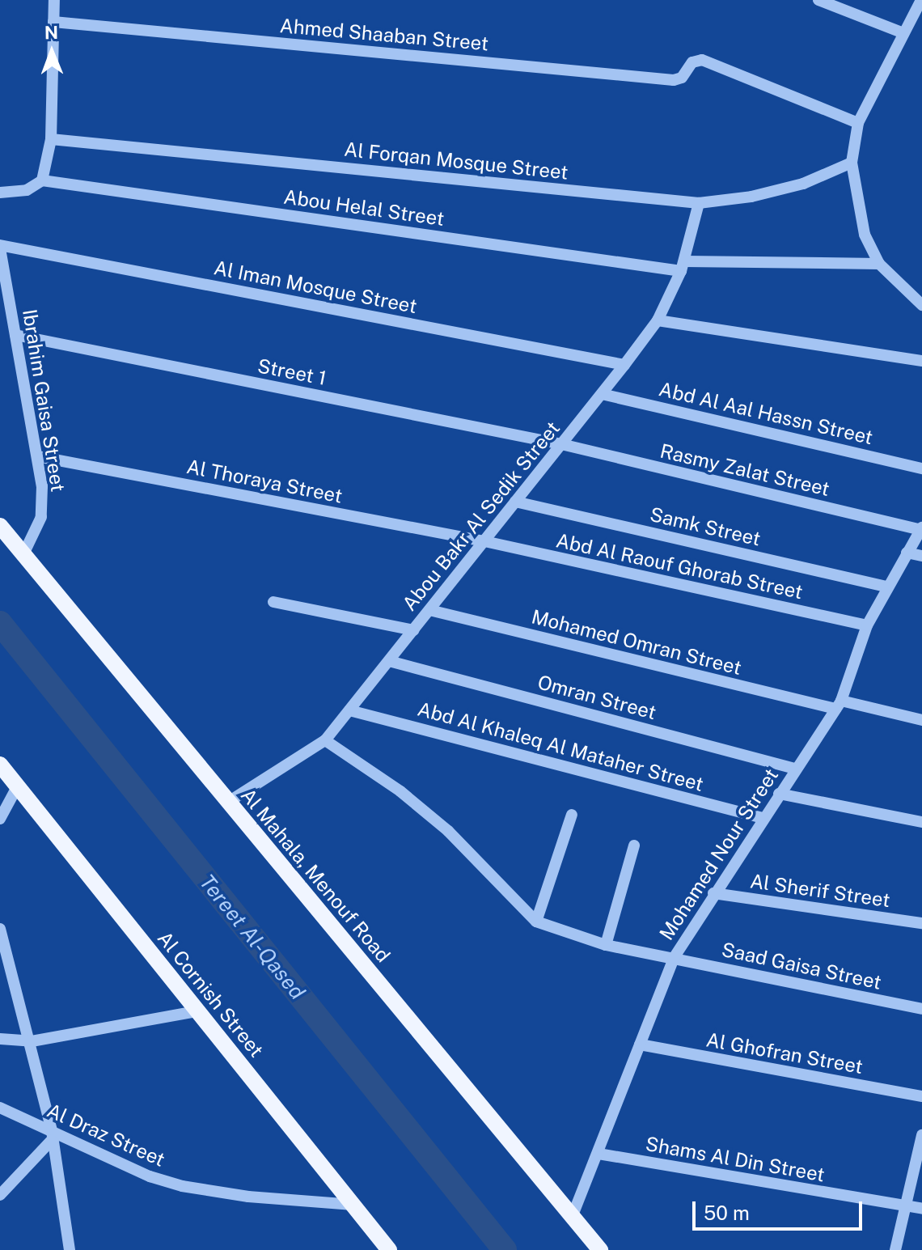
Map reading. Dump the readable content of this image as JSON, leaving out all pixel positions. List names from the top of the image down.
{
  "streets": {
    "main road": ["Al Mahala, Menouf Road", "Al Cornish Street"],
    "street": [
      "Ahmed Shaaban Street",
      "Al Forqan Mosque Street",
      "Abou Helal Street",
      "Al Iman Mosque Street",
      "Street 1",
      "Ibrahim Gaisa Street",
      "Abd Al Aal Hassn Street",
      "Rasmy Zalat Street",
      "Al Thoraya Street",
      "Abou Bakr Al Sedik Street",
      "Samk Street",
      "Abd Al Raouf Ghorab Street",
      "Mohamed Omran Street",
      "Omran Street",
      "Abd Al Khaleq Al Mataher Street",
      "Mohamed Nour Street",
      "Al Sherif Street",
      "Saad Gaisa Street",
      "Al Ghofran Street",
      "Al Draz Street",
      "Shams Al Din Street"
    ]
  },
  "crossings": [
    ["Al Forqan Mosque Street", "Abou Bakr Al Sedik Street"],
    ["Abou Helal Street", "Abou Bakr Al Sedik Street"],
    ["Al Iman Mosque Street", "Ibrahim Gaisa Street"],
    ["Al Iman Mosque Street", "Abou Bakr Al Sedik Street"],
    ["Street 1", "Ibrahim Gaisa Street"],
    ["Street 1", "Rasmy Zalat Street"],
    ["Street 1", "Abou Bakr Al Sedik Street"],
    ["Ibrahim Gaisa Street", "Al Thoraya Street"],
    ["Ibrahim Gaisa Street", "Al Mahala, Menouf Road"],
    ["Abd Al Aal Hassn Street", "Abou Bakr Al Sedik Street"],
    ["Rasmy Zalat Street", "Abou Bakr Al Sedik Street"],
    ["Rasmy Zalat Street", "Mohamed Nour Street"],
    ["Al Thoraya Street", "Abou Bakr Al Sedik Street"],
    ["Al Thoraya Street", "Abd Al Raouf Ghorab Street"],
    ["Abou Bakr Al Sedik Street", "Samk Street"],
    ["Abou Bakr Al Sedik Street", "Abd Al Raouf Ghorab Street"],
    ["Abou Bakr Al Sedik Street", "Mohamed Omran Street"],
    ["Abou Bakr Al Sedik Street", "Omran Street"],
    ["Abou Bakr Al Sedik Street", "Abd Al Khaleq Al Mataher Street"],
    ["Abou Bakr Al Sedik Street", "Al Mahala, Menouf Road"],
    ["Samk Street", "Mohamed Nour Street"],
    ["Abd Al Raouf Ghorab Street", "Mohamed Nour Street"],
    ["Mohamed Omran Street", "Mohamed Nour Street"],
    ["Omran Street", "Mohamed Nour Street"],
    ["Abd Al Khaleq Al Mataher Street", "Mohamed Nour Street"],
    ["Mohamed Nour Street", "Al Mahala, Menouf Road"],
    ["Mohamed Nour Street", "Al Sherif Street"],
    ["Mohamed Nour Street", "Saad Gaisa Street"],
    ["Mohamed Nour Street", "Al Ghofran Street"],
    ["Mohamed Nour Street", "Shams Al Din Street"],
    ["Al Cornish Street", "Al Draz Street"]
  ],
  "water": ["Tereet Al-Qased"],
  "scale_bar": "50 m",
  "north": "top"
}
